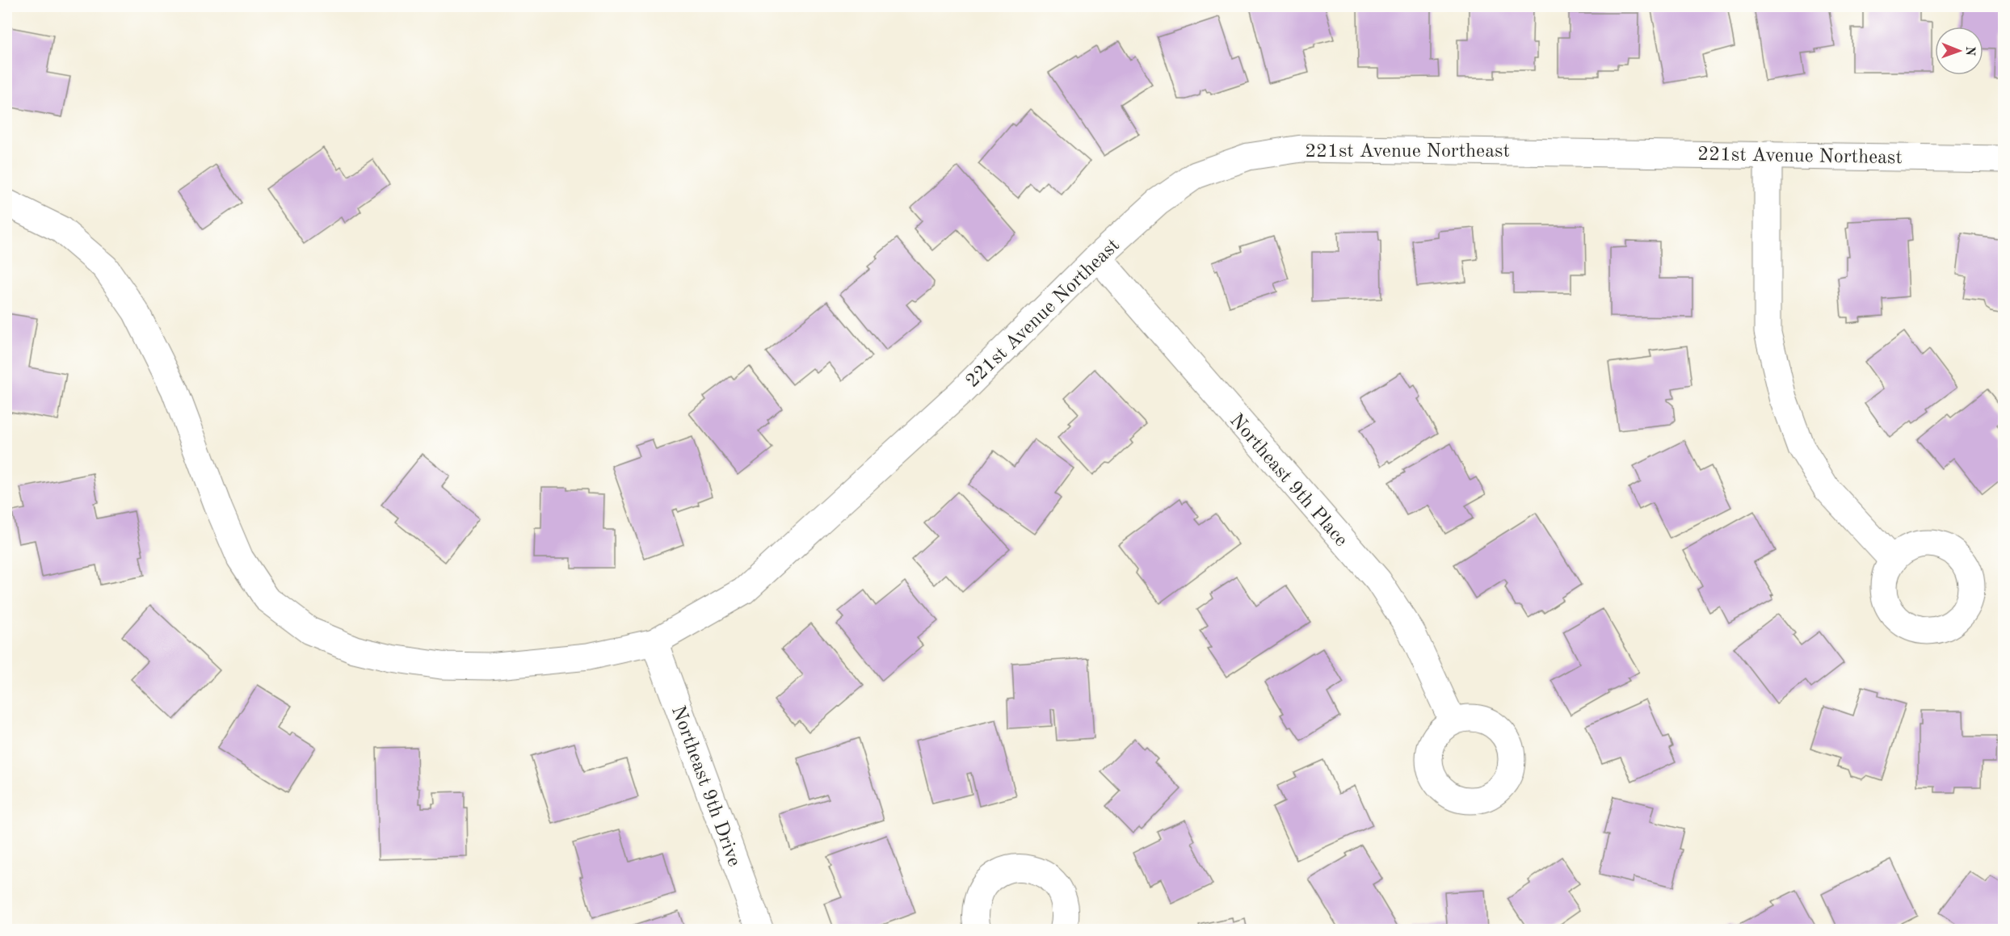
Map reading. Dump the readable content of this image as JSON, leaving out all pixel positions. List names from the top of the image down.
{
  "streets": {
    "street": ["221st Avenue Northeast", "Northeast 9th Place", "Northeast 9th Drive"]
  },
  "crossings": [
    ["221st Avenue Northeast", "Northeast 9th Place"],
    ["221st Avenue Northeast", "Northeast 9th Drive"]
  ],
  "north": "right"
}
